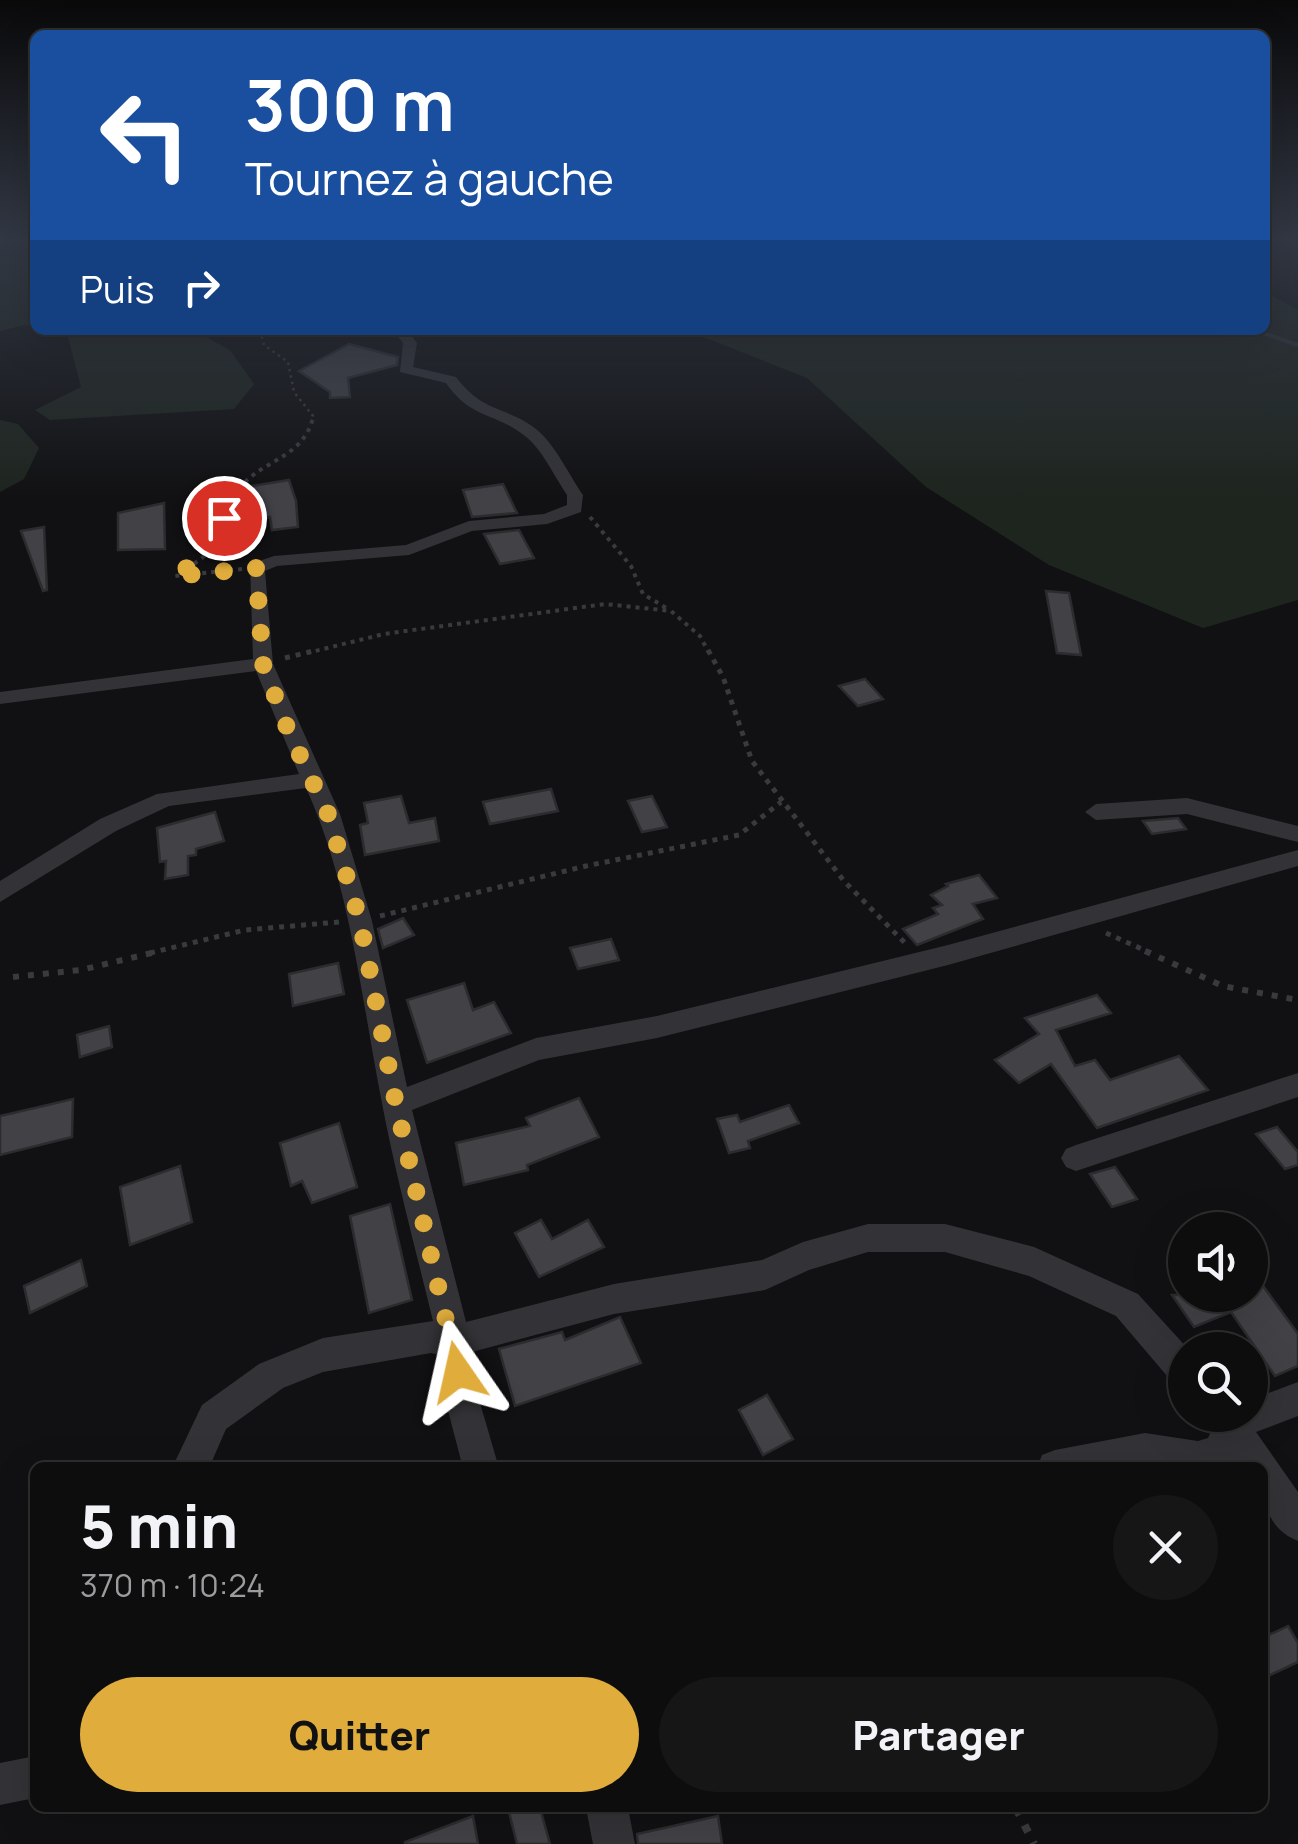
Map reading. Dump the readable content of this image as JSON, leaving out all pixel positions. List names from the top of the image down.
{
  "page": {
    "turn": ["300 m", "Tournez à gauche"],
    "then": "Puis",
    "heading": ["5 min", "370 m · 10:24"],
    "buttons": ["Quitter", "Partager"]
  }
}
